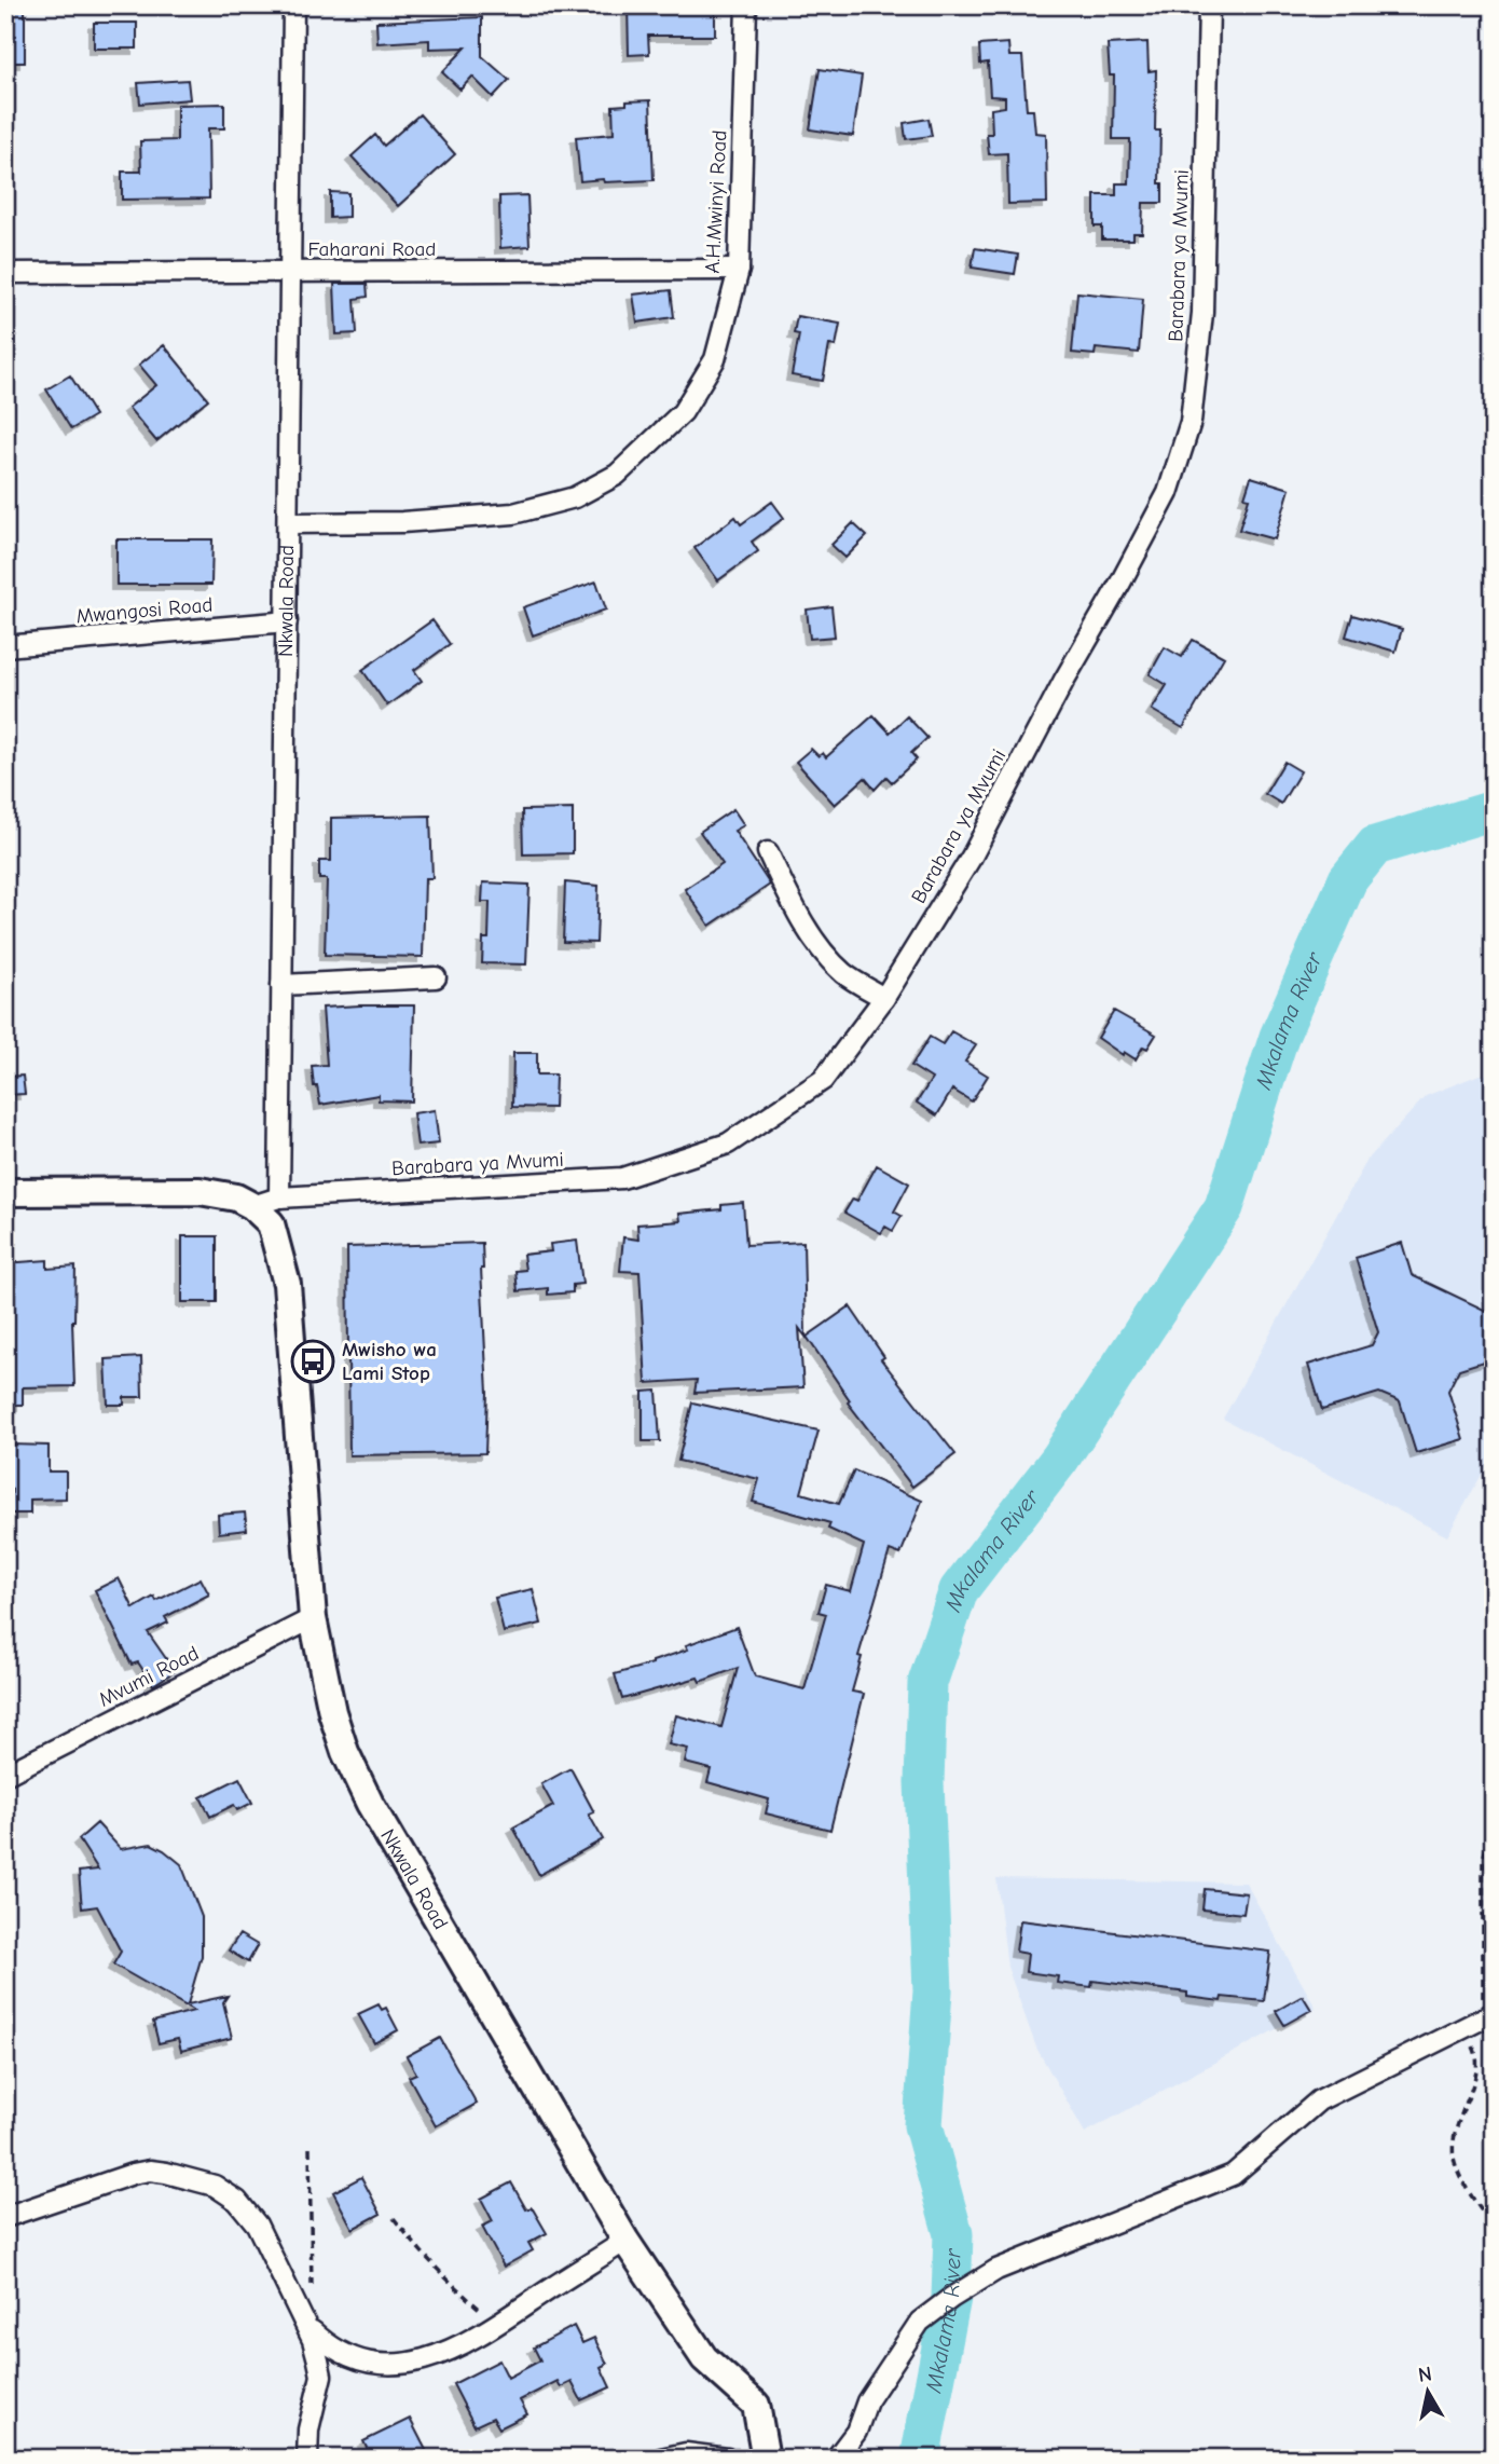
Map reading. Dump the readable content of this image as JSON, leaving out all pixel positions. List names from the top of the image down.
{
  "streets": {
    "street": [
      "A.H.Mwinyi Road",
      "Faharani Road",
      "Barabara ya Mvumi",
      "Nkwala Road",
      "Mwangosi Road",
      "Mvumi Road"
    ]
  },
  "crossings": [
    ["A.H.Mwinyi Road", "Faharani Road"],
    ["A.H.Mwinyi Road", "Nkwala Road"],
    ["Faharani Road", "Nkwala Road"],
    ["Barabara ya Mvumi", "Nkwala Road"],
    ["Nkwala Road", "Mwangosi Road"],
    ["Nkwala Road", "Mvumi Road"]
  ],
  "water": ["Mkalama River"],
  "places": {
    "bus stop": ["Mwisho wa Lami Stop"]
  },
  "north": "top"
}
